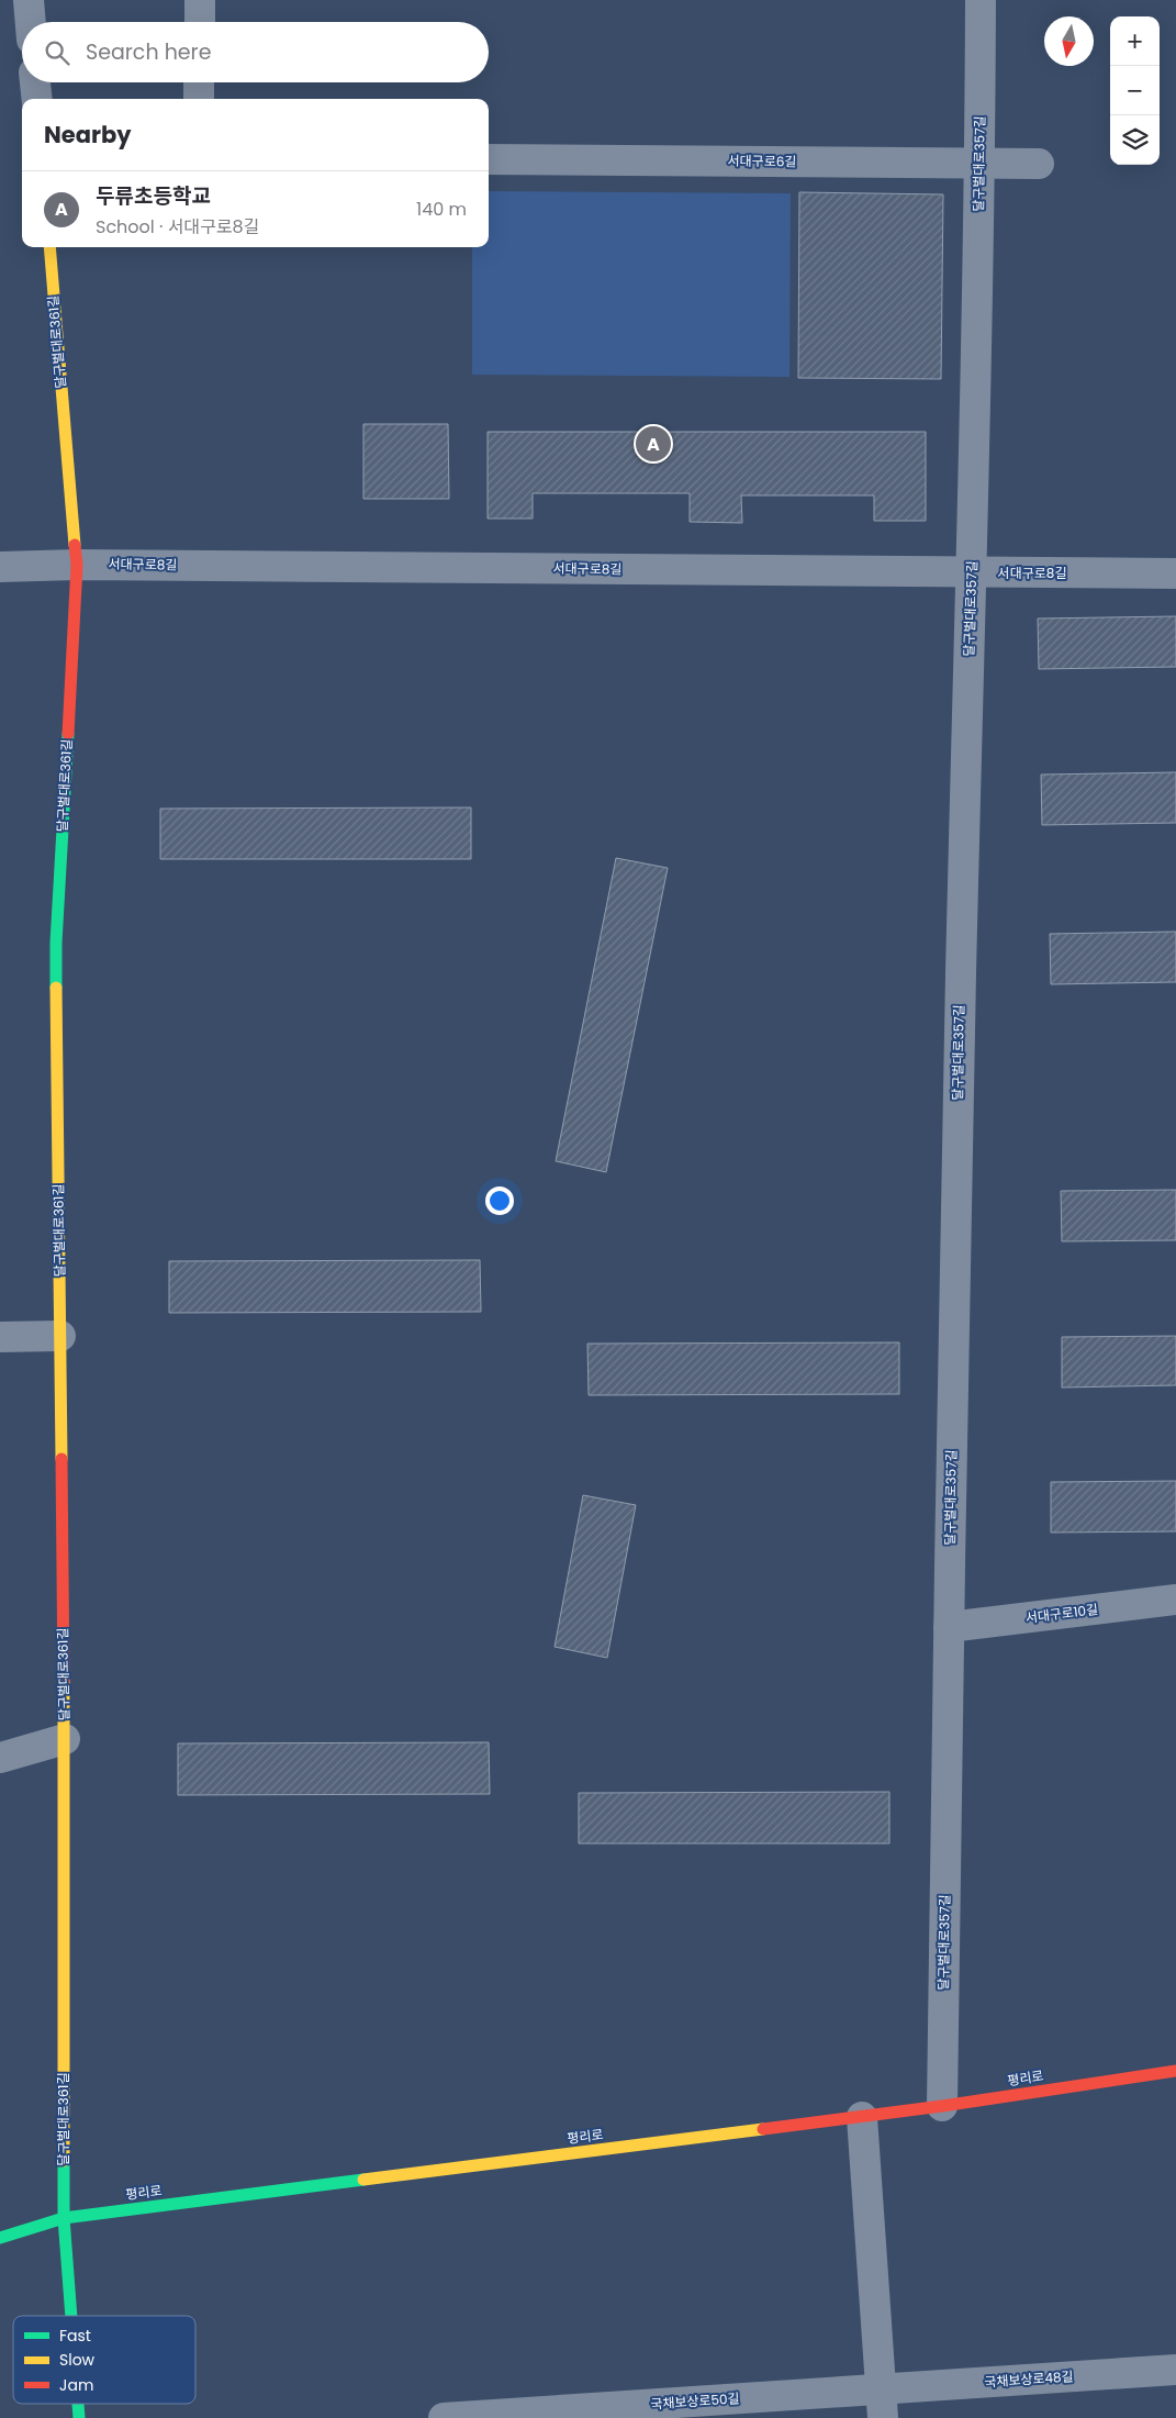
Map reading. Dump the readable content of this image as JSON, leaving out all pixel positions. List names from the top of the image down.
{
  "streets": {
    "street": [
      "서대구로6길",
      "달구벌대로357길",
      "달구벌대로361길",
      "서대구로8길",
      "서대구로10길",
      "평리로",
      "국채보상로48길",
      "국채보상로50길"
    ]
  },
  "crossings": [
    ["서대구로6길", "달구벌대로357길"],
    ["달구벌대로357길", "서대구로8길"],
    ["달구벌대로357길", "서대구로10길"],
    ["달구벌대로357길", "평리로"],
    ["달구벌대로361길", "서대구로8길"],
    ["달구벌대로361길", "평리로"],
    ["국채보상로48길", "국채보상로50길"]
  ],
  "legend": ["Fast", "Slow", "Jam"],
  "north": "bottom",
  "page": {
    "map_buttons": ["+", "−"],
    "search": "Search here",
    "heading": "Nearby",
    "list": [
      {
        "mark": "A",
        "name": "두류초등학교",
        "note": "School · 서대구로8길",
        "value": "140 m"
      }
    ],
    "pins": "A"
  }
}
